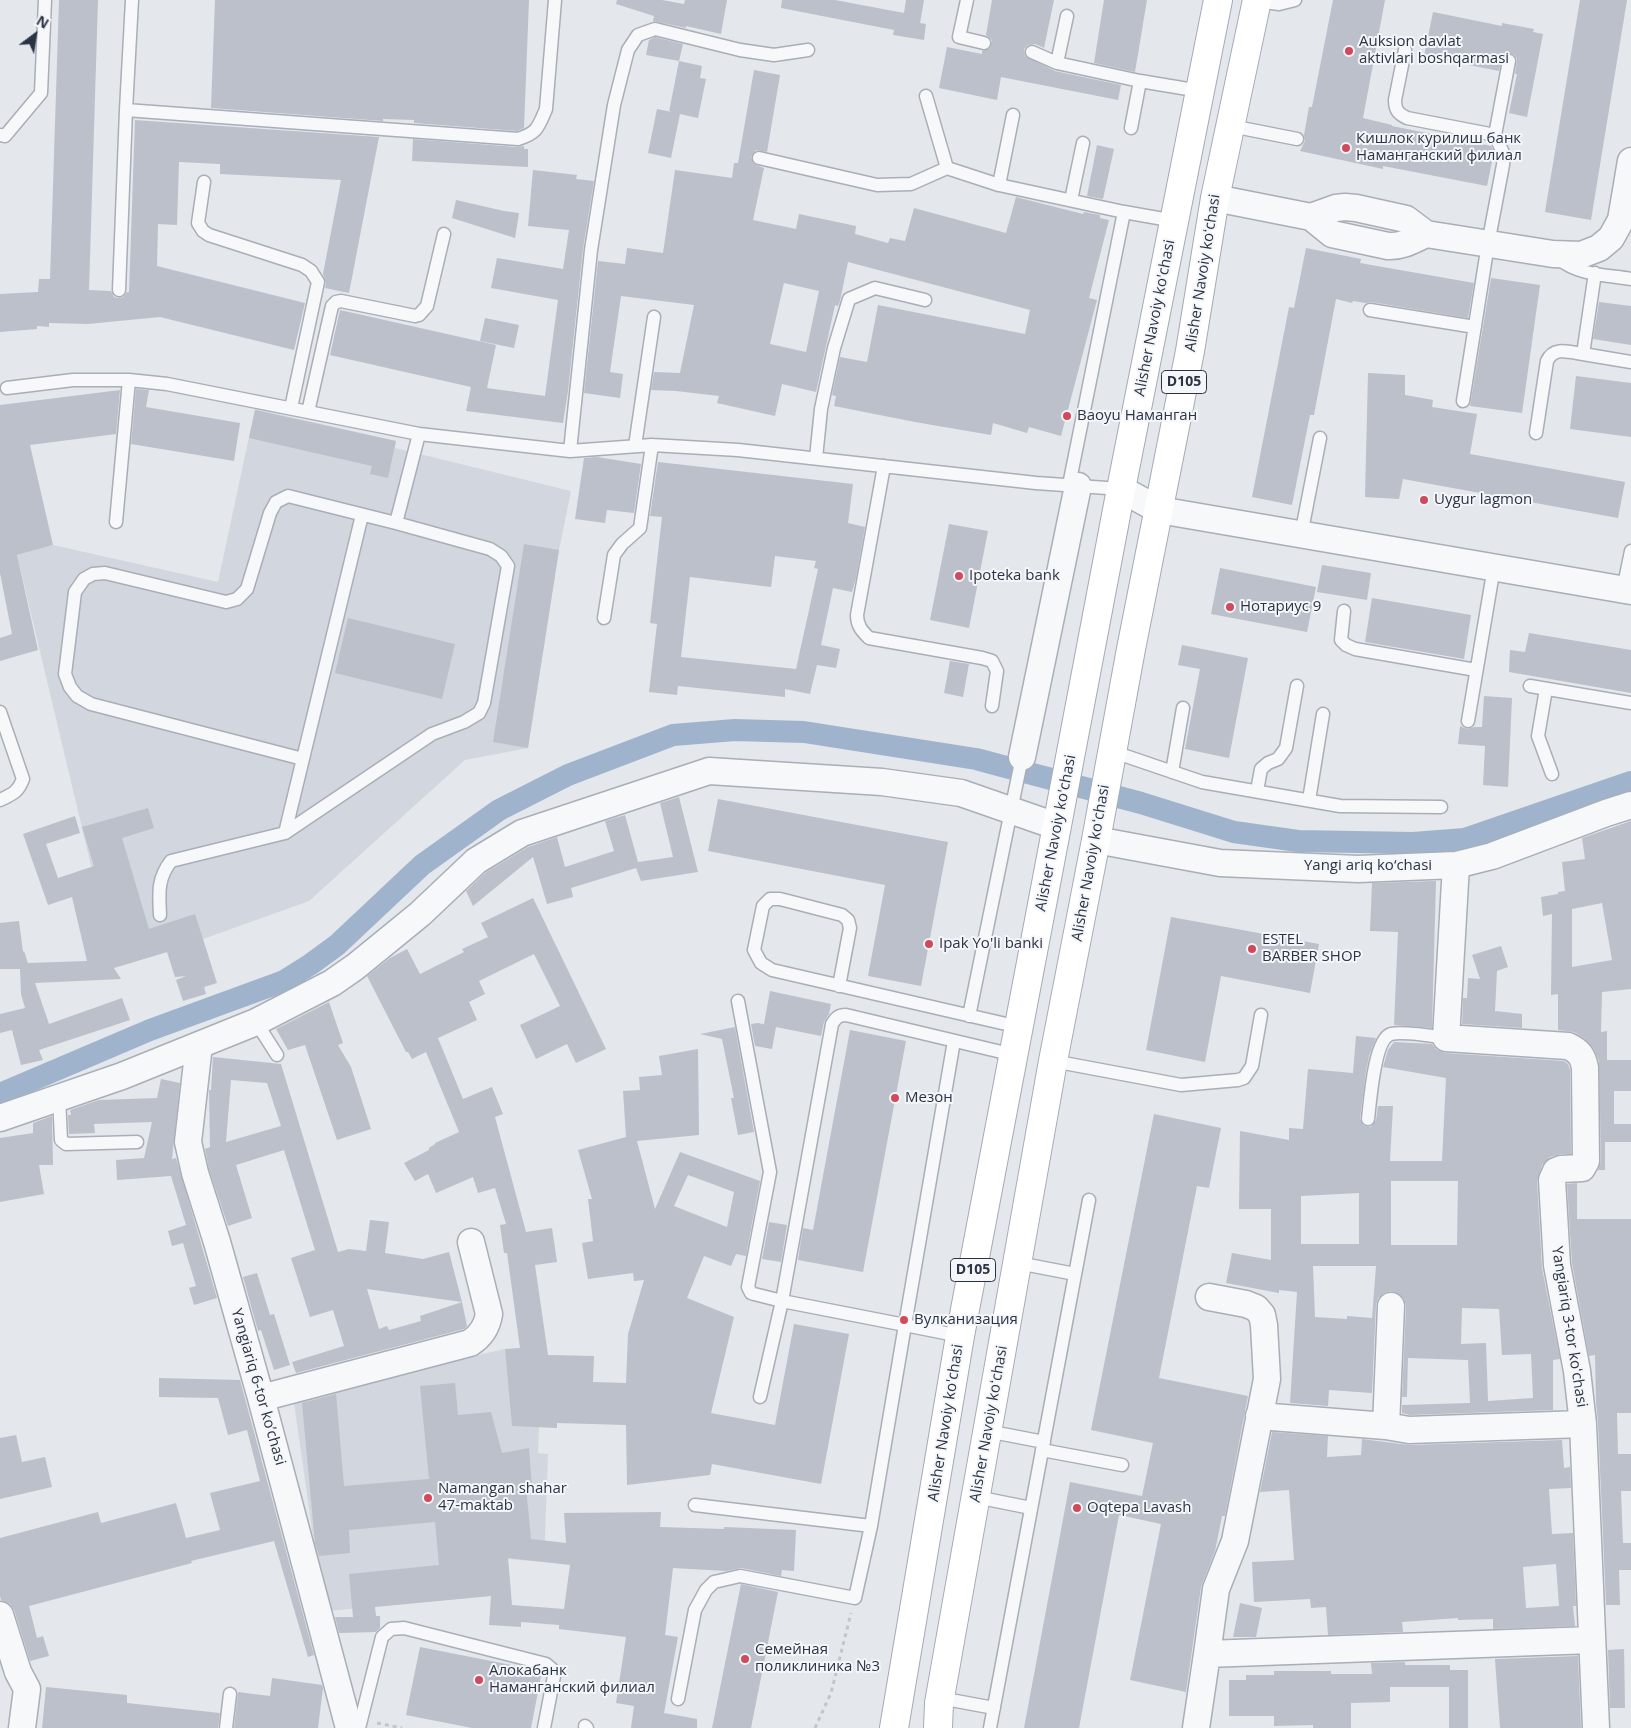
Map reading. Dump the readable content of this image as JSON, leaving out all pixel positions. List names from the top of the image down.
{
  "streets": {
    "main road": ["Alisher Navoiy koʻchasi", "Alisher Navoiy ko'chasi", "D105"],
    "street": ["Yangi ariq ko‘chasi", "Yangiariq 3-tor koʻchasi", "Yangiаriq 6-tor koʼchasi"]
  },
  "crossings": [
    ["Alisher Navoiy koʻchasi", "Yangi ariq ko‘chasi"]
  ],
  "places": [
    "Auksion davlat aktivlari boshqarmasi",
    "Кишлок курилиш банк Наманганский филиал",
    "Baoyu Наманган",
    "Uygur lagmon",
    "Ipoteka bank",
    "Нотариус 9",
    "Ipak Yo'li banki",
    "ESTEL BARBER SHOP",
    "Мезон",
    "Вулканизация",
    "Namangan shahar 47-maktab",
    "Oqtepa Lavash",
    "Семейная поликлиника №3",
    "Алокабанк Наманганский филиал"
  ],
  "north": "top right"
}
